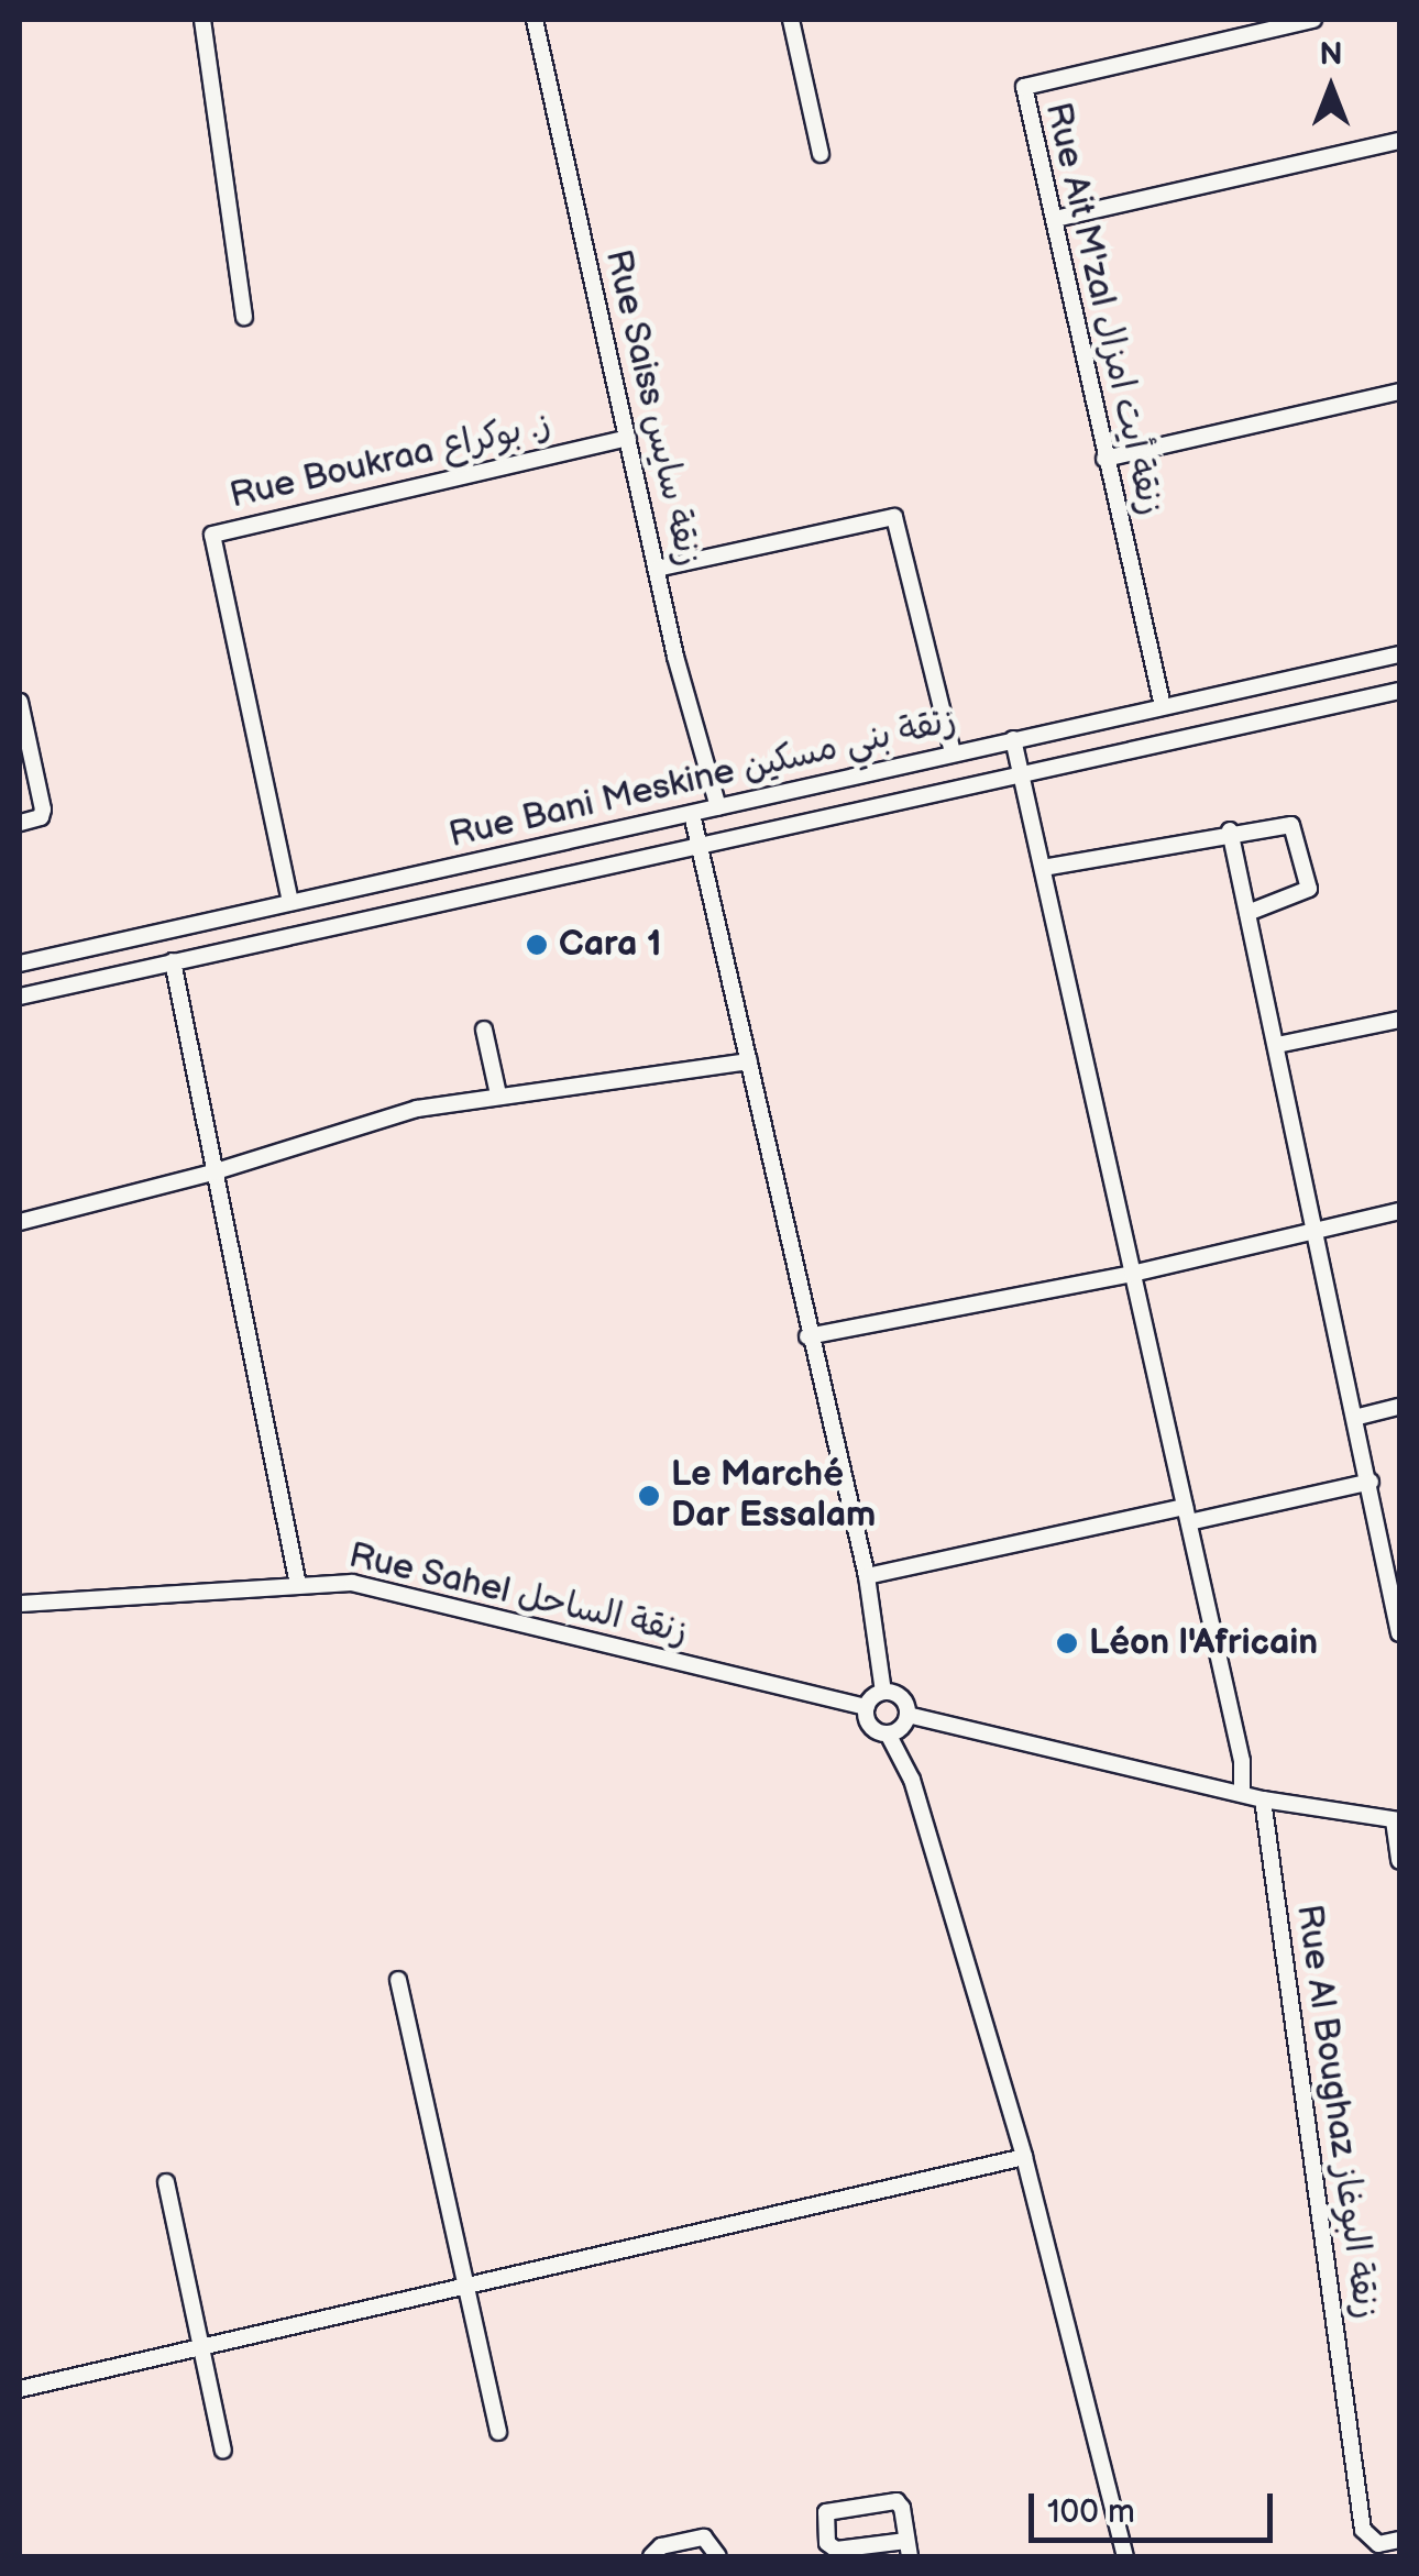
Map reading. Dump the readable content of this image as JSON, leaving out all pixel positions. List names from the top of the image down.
{
  "streets": {
    "street": [
      "Rue Ait M'zal زنقة أيت امزال",
      "Rue Saiss زنقة سايس",
      "Rue Boukraa ز. بوكراع",
      "Rue Bani Meskine زنقة بني مسكين",
      "Rue Sahel زنقة الساحل",
      "Rue Al Boughaz زنقة البوغاز"
    ]
  },
  "crossings": [
    ["Rue Ait M'zal زنقة أيت امزال", "Rue Bani Meskine زنقة بني مسكين"],
    ["Rue Saiss زنقة سايس", "Rue Boukraa ز. بوكراع"],
    ["Rue Saiss زنقة سايس", "Rue Bani Meskine زنقة بني مسكين"],
    ["Rue Boukraa ز. بوكراع", "Rue Bani Meskine زنقة بني مسكين"]
  ],
  "places": ["Cara 1", "Le Marché Dar Essalam", "Léon l'Africain"],
  "scale_bar": "100 m",
  "north": "top"
}
